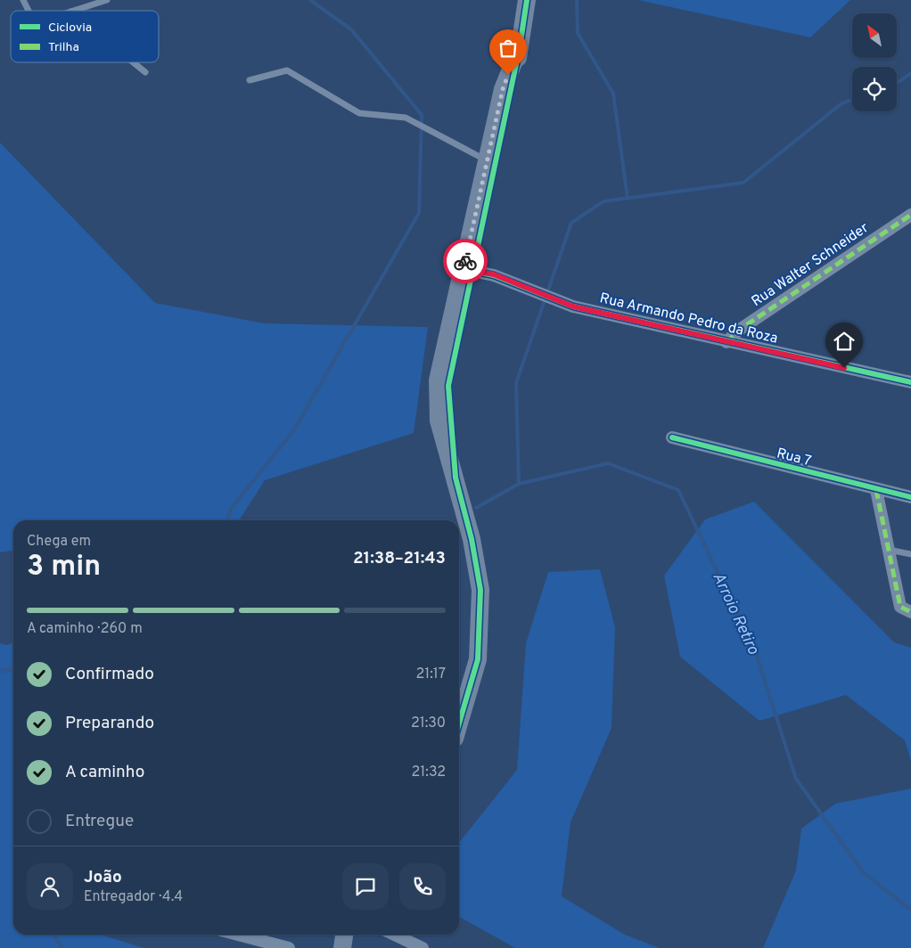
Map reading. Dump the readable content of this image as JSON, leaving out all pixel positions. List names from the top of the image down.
{
  "streets": {
    "street": ["Rua Walter Schneider", "Rua Armando Pedro da Roza", "Rua 7"]
  },
  "crossings": [
    ["Rua Walter Schneider", "Rua Armando Pedro da Roza"]
  ],
  "water": ["Arroio Retiro"],
  "legend": ["Ciclovia", "Trilha"],
  "north": "top left",
  "page": {
    "heading": ["3 min", "Chega em", "21:38–21:43"],
    "panel": ["João", "Entregador · 4.4"],
    "bar": "A caminho · 260 m",
    "list": [
      ["Confirmado", "21:17"],
      ["Preparando", "21:30"],
      ["A caminho", "21:32"],
      "Entregue"
    ]
  }
}
